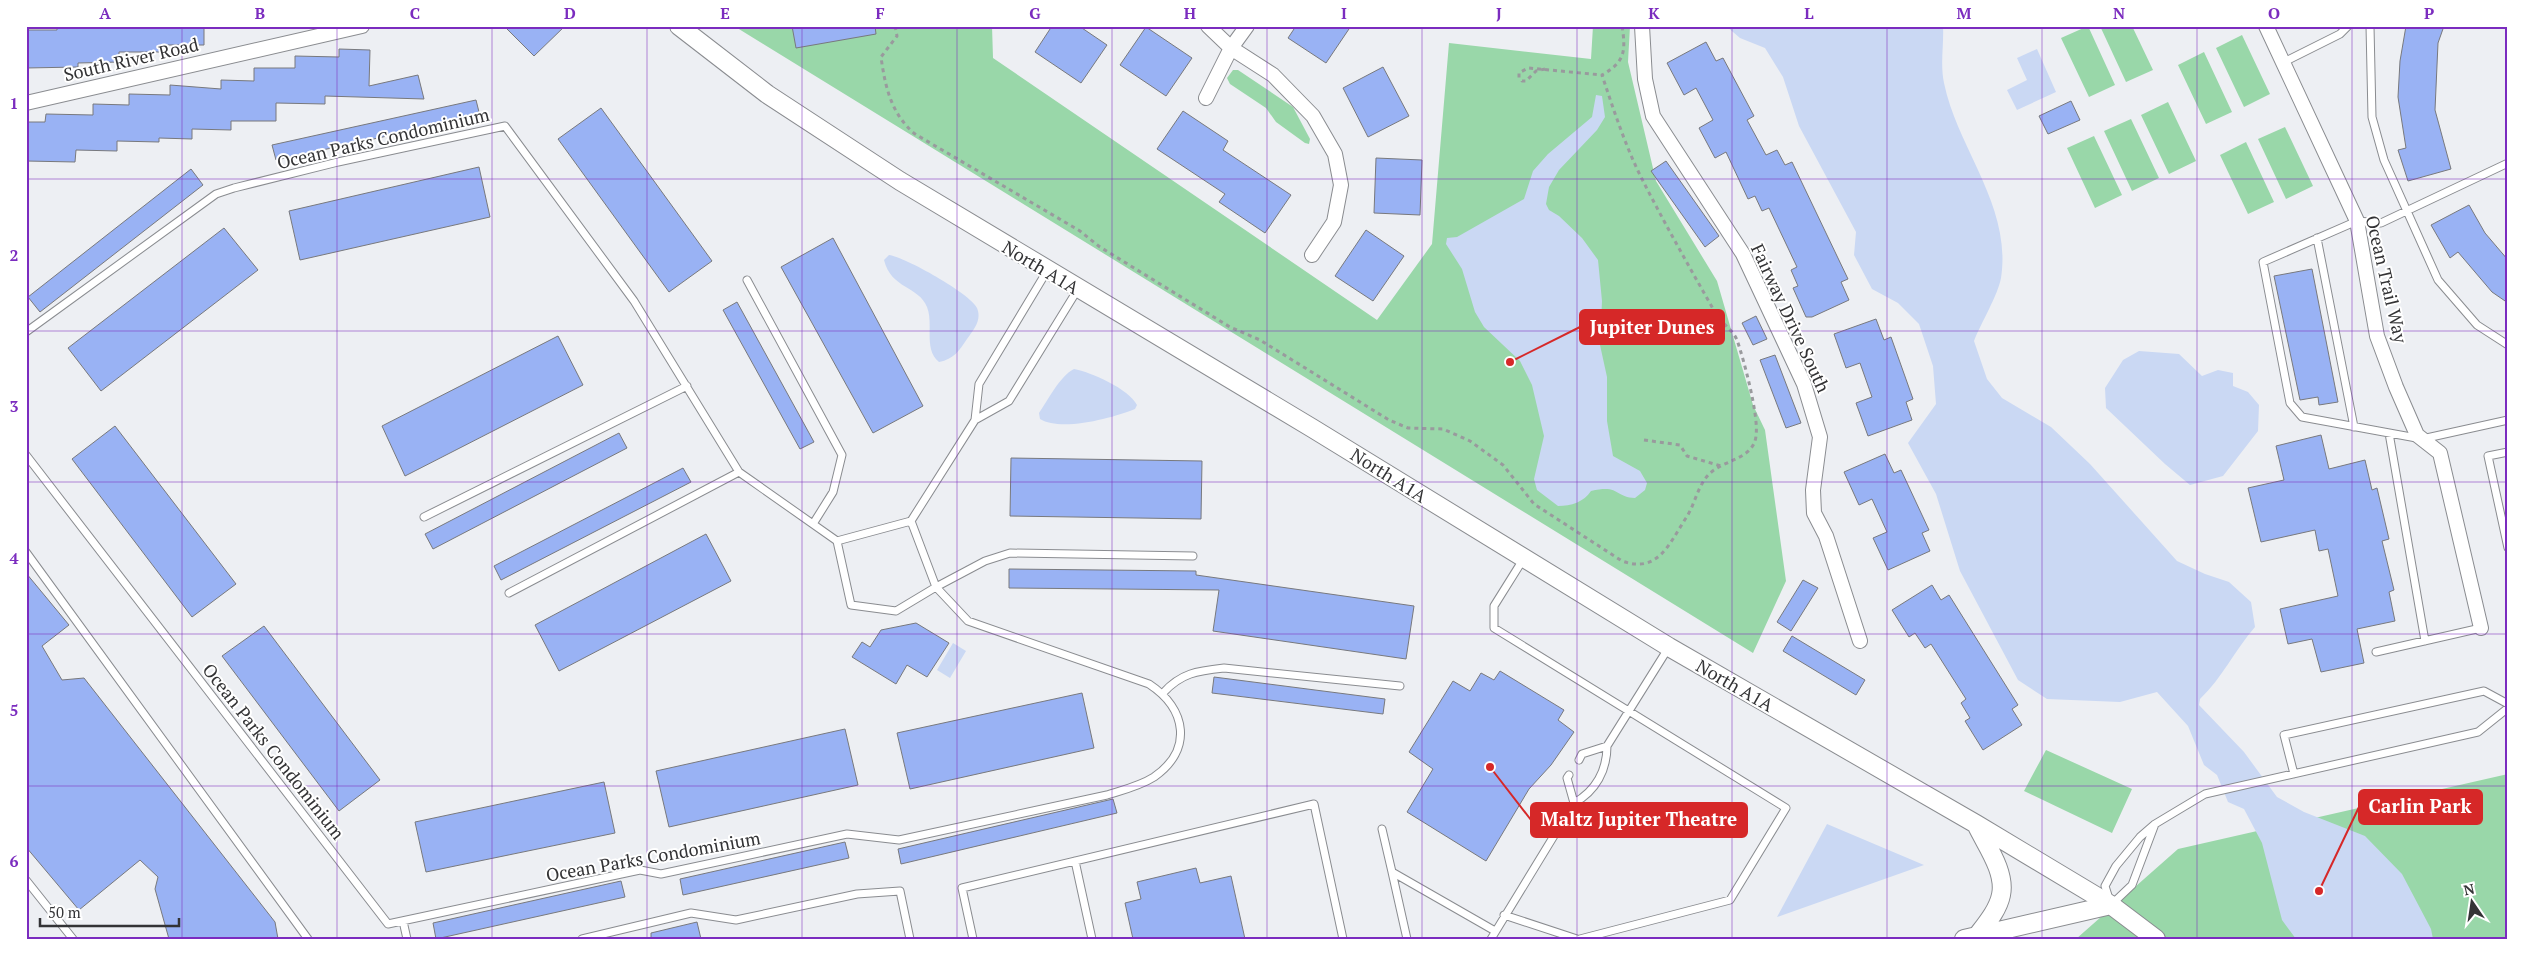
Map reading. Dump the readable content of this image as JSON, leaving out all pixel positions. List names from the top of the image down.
{
  "streets": {
    "street": [
      "South River Road",
      "North A1A",
      "Ocean Trail Way",
      "Fairway Drive South"
    ],
    "lane": ["Ocean Parks Condominium"]
  },
  "places": ["Jupiter Dunes", "Maltz Jupiter Theatre", "Carlin Park"],
  "scale_bar": "50 m",
  "north": "top",
  "grid": {
    "columns": [
      "A",
      "B",
      "C",
      "D",
      "E",
      "F",
      "G",
      "H",
      "I",
      "J",
      "K",
      "L",
      "M",
      "N",
      "O",
      "P"
    ],
    "rows": [
      "1",
      "2",
      "3",
      "4",
      "5",
      "6"
    ]
  }
}
